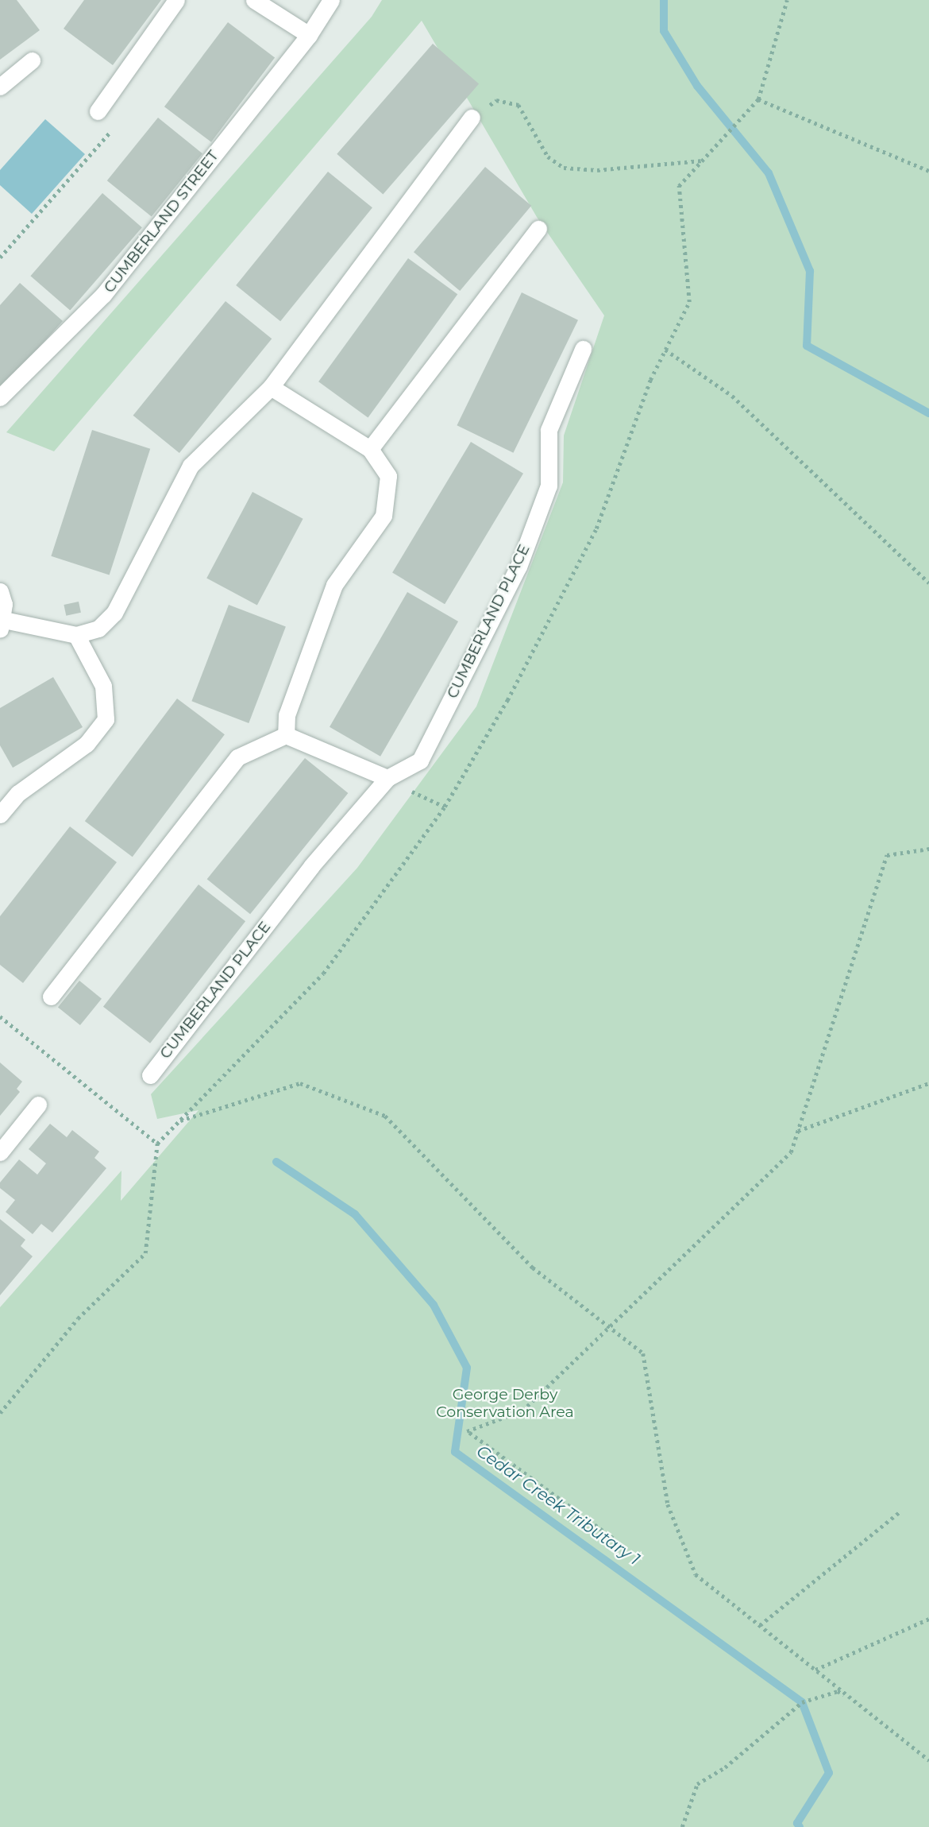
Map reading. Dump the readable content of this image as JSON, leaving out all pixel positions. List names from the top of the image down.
{
  "streets": {
    "street": ["CUMBERLAND STREET", "CUMBERLAND PLACE"]
  },
  "water": ["Cedar Creek Tributary 1"],
  "parks": ["George Derby Conservation Area"]
}
